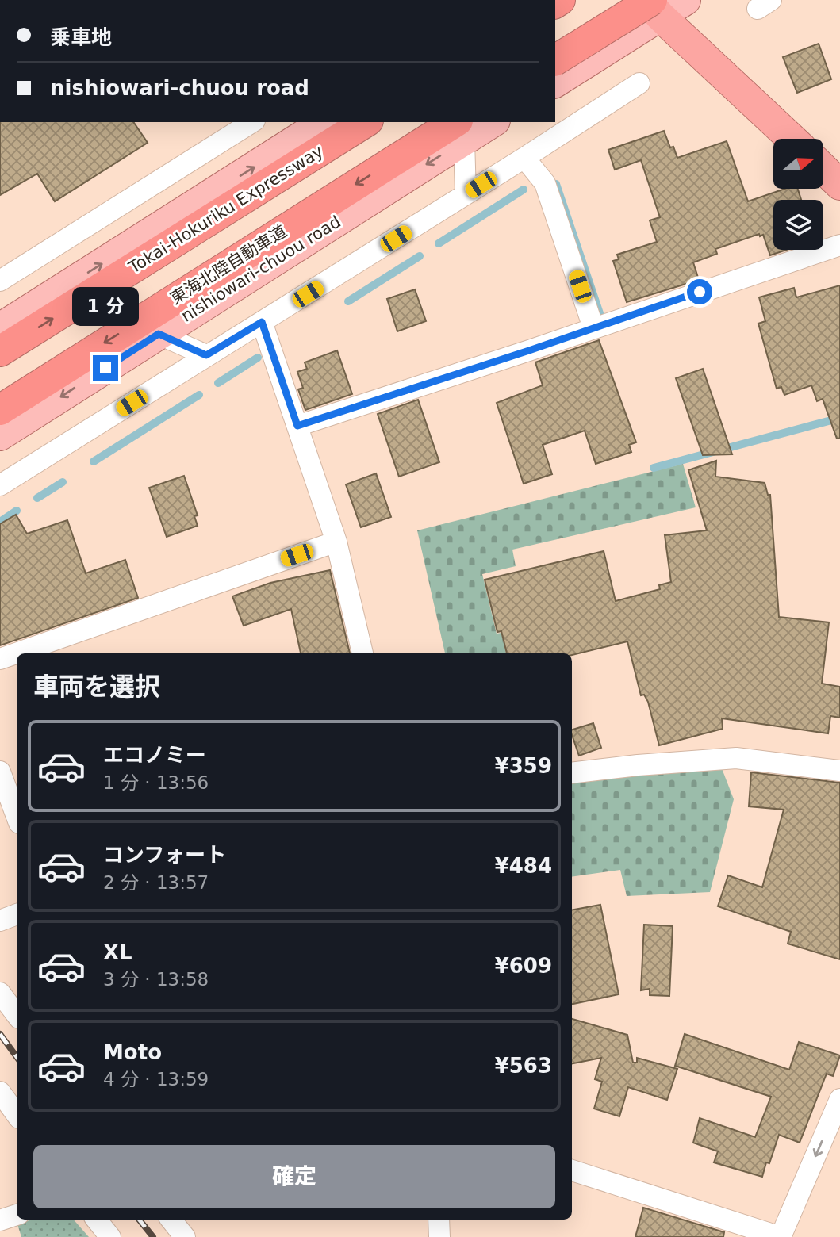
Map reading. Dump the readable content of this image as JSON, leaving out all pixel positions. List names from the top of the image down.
{
  "streets": {
    "highway": ["Tokai-Hokuriku Expressway", "東海北陸自動車道"],
    "main road": ["nishiowari-chuou road"]
  },
  "crossings": [
    ["東海北陸自動車道", "nishiowari-chuou road"]
  ],
  "one_way": ["Tokai-Hokuriku Expressway", "東海北陸自動車道"],
  "north": "right",
  "page": {
    "banner": ["乗車地", "nishiowari-chuou road"],
    "bubble": "1 分",
    "heading": "車両を選択",
    "list": [
      {
        "name": "エコノミー",
        "note": "1 分 · 13:56",
        "value": "¥359"
      },
      {
        "name": "コンフォート",
        "note": "2 分 · 13:57",
        "value": "¥484"
      },
      {
        "name": "XL",
        "note": "3 分 · 13:58",
        "value": "¥609"
      },
      {
        "name": "Moto",
        "note": "4 分 · 13:59",
        "value": "¥563"
      }
    ],
    "buttons": "確定"
  }
}
